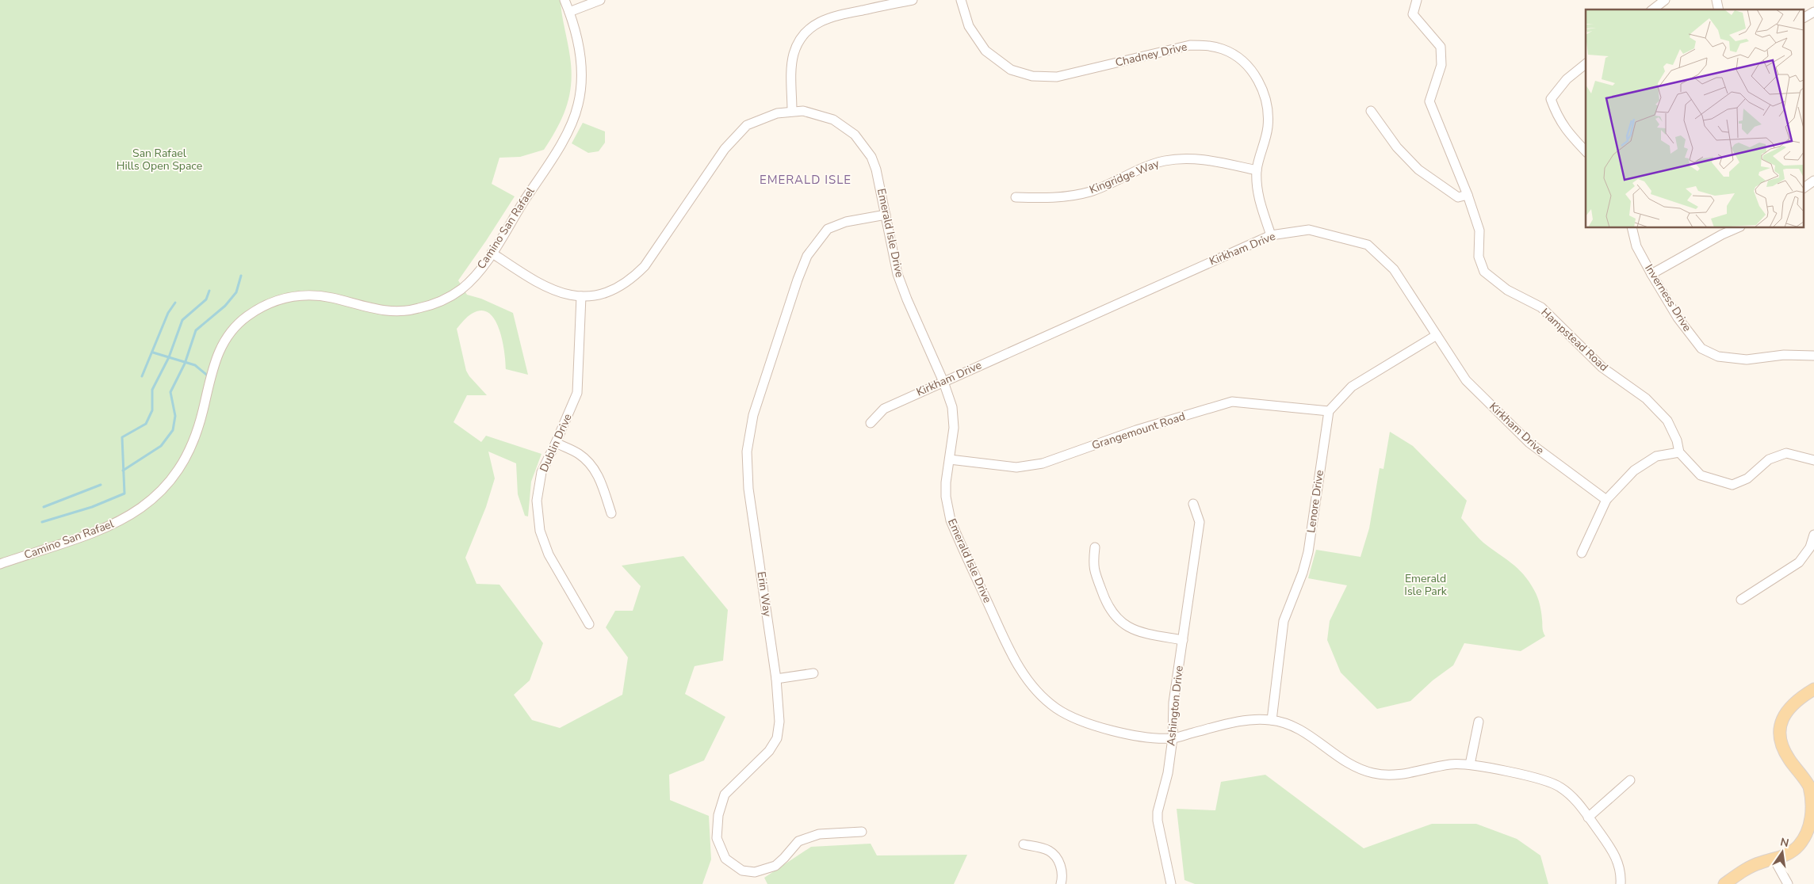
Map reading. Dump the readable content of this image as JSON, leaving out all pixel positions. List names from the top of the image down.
{
  "streets": {
    "street": [
      "Chadney Drive",
      "Kingridge Way",
      "Camino San Rafael",
      "Emerald Isle Drive",
      "Kirkham Drive",
      "Inverness Drive",
      "Hampstead Road",
      "Grangemount Road",
      "Dublin Drive",
      "Lenore Drive",
      "Erin Way",
      "Ashington Drive"
    ]
  },
  "crossings": [
    ["Chadney Drive", "Kingridge Way"],
    ["Chadney Drive", "Kirkham Drive"],
    ["Camino San Rafael", "Emerald Isle Drive"],
    ["Emerald Isle Drive", "Kirkham Drive"],
    ["Emerald Isle Drive", "Grangemount Road"],
    ["Emerald Isle Drive", "Dublin Drive"],
    ["Emerald Isle Drive", "Lenore Drive"],
    ["Emerald Isle Drive", "Erin Way"],
    ["Emerald Isle Drive", "Ashington Drive"],
    ["Grangemount Road", "Lenore Drive"]
  ],
  "districts": ["EMERALD ISLE"],
  "parks": ["San Rafael Hills Open Space", "Emerald Isle Park"],
  "north": "top"
}
